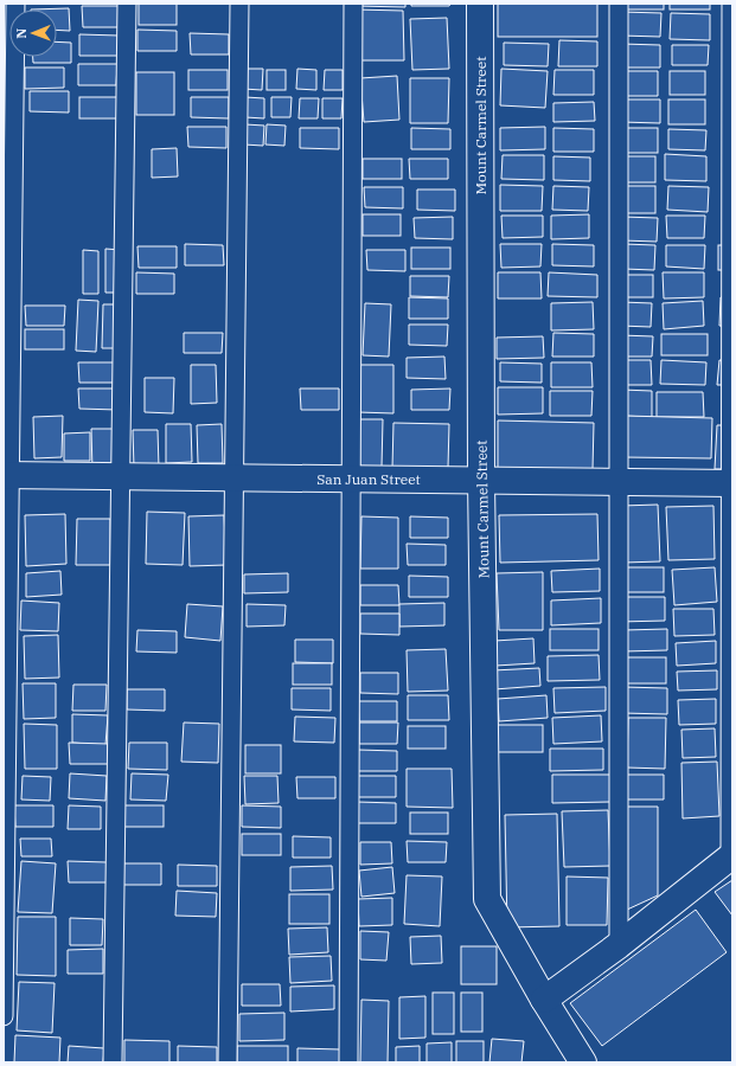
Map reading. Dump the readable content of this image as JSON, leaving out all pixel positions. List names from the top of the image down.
{
  "streets": {
    "street": ["Mount Carmel Street", "San Juan Street"]
  },
  "crossings": [
    ["Mount Carmel Street", "San Juan Street"]
  ],
  "north": "left"
}
